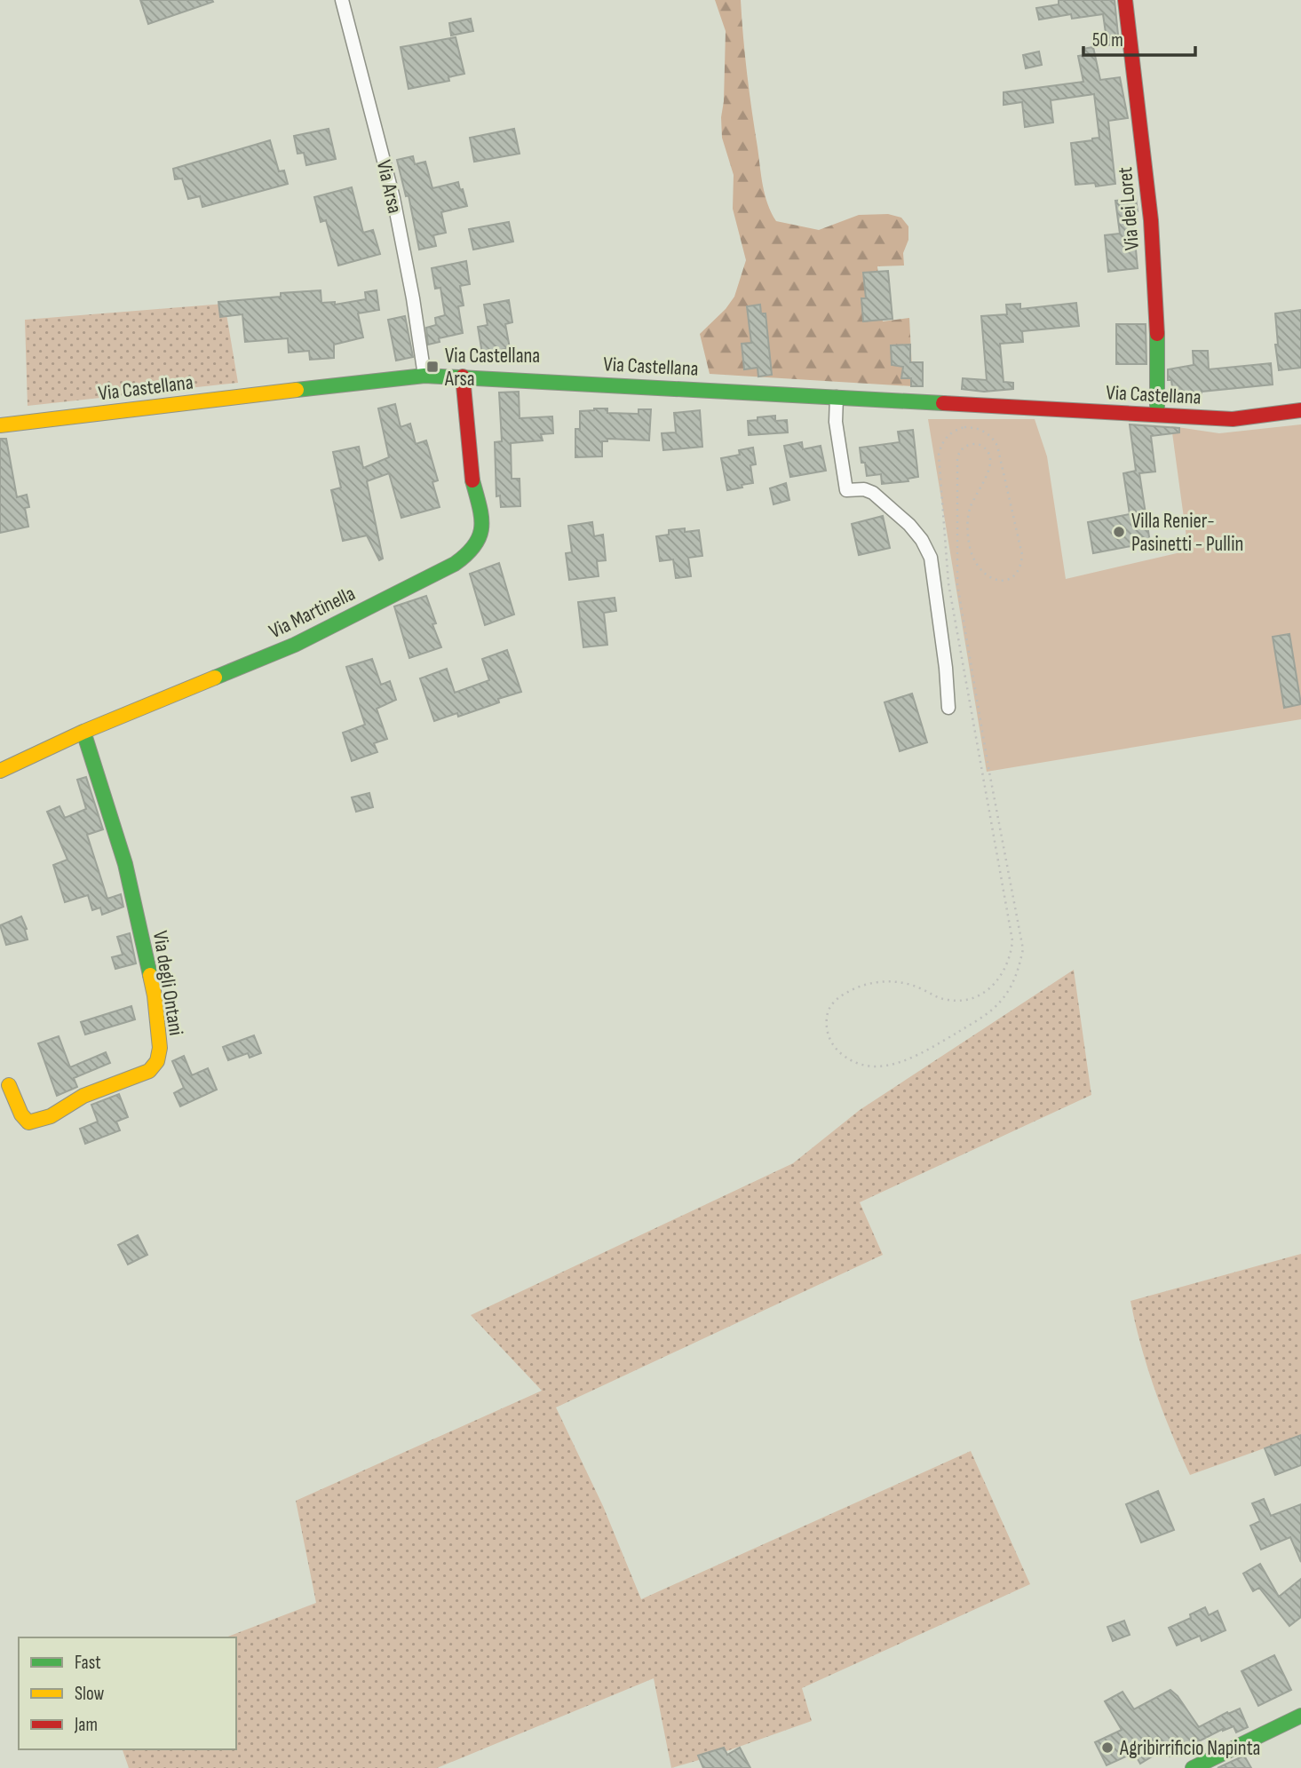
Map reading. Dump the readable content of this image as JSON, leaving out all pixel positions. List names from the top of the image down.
{
  "streets": {
    "street": [
      "Via Arsa",
      "Via dei Loret",
      "Via Castellana",
      "Via Martinella",
      "Via degli Ontani"
    ]
  },
  "crossings": [
    ["Via Arsa", "Via Castellana"],
    ["Via dei Loret", "Via Castellana"],
    ["Via Castellana", "Via Martinella"],
    ["Via Martinella", "Via degli Ontani"]
  ],
  "places": {
    "transit": ["Via Castellana Arsa"],
    "other": ["Villa Renier- Pasinetti - Pullin", "Agribirrificio Napinta"]
  },
  "legend": ["Fast", "Slow", "Jam"],
  "scale_bar": "50 m"
}
